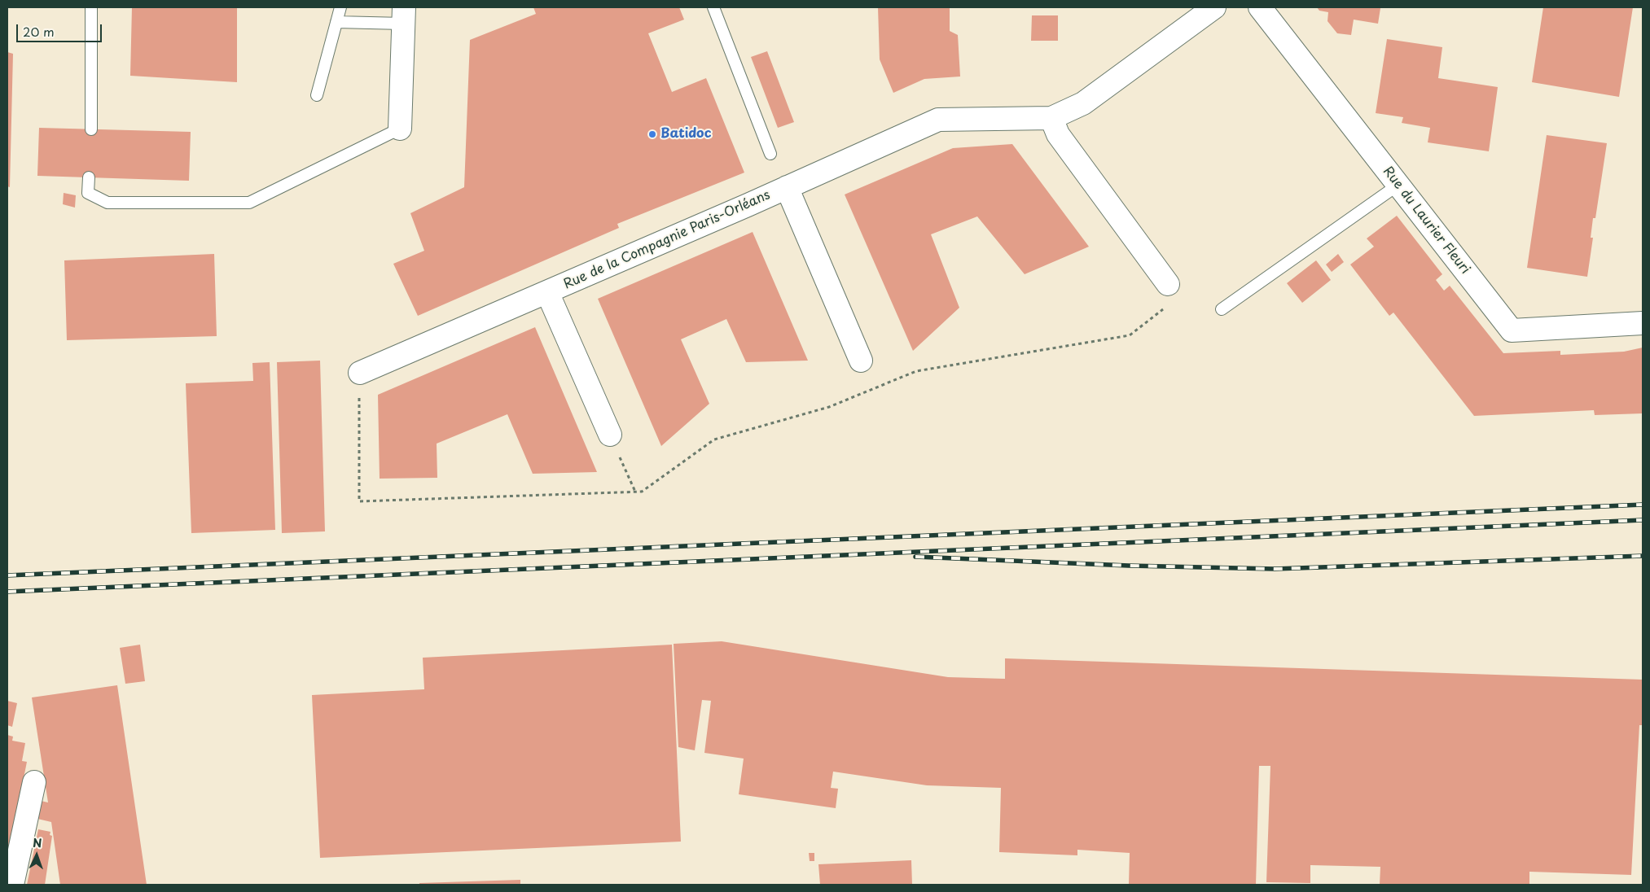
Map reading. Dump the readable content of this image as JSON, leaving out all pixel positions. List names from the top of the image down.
{
  "streets": {
    "street": ["Rue du Laurier Fleuri", "Rue de la Compagnie Paris-Orléans"]
  },
  "places": ["Batidoc"],
  "scale_bar": "20 m",
  "north": "top"
}
